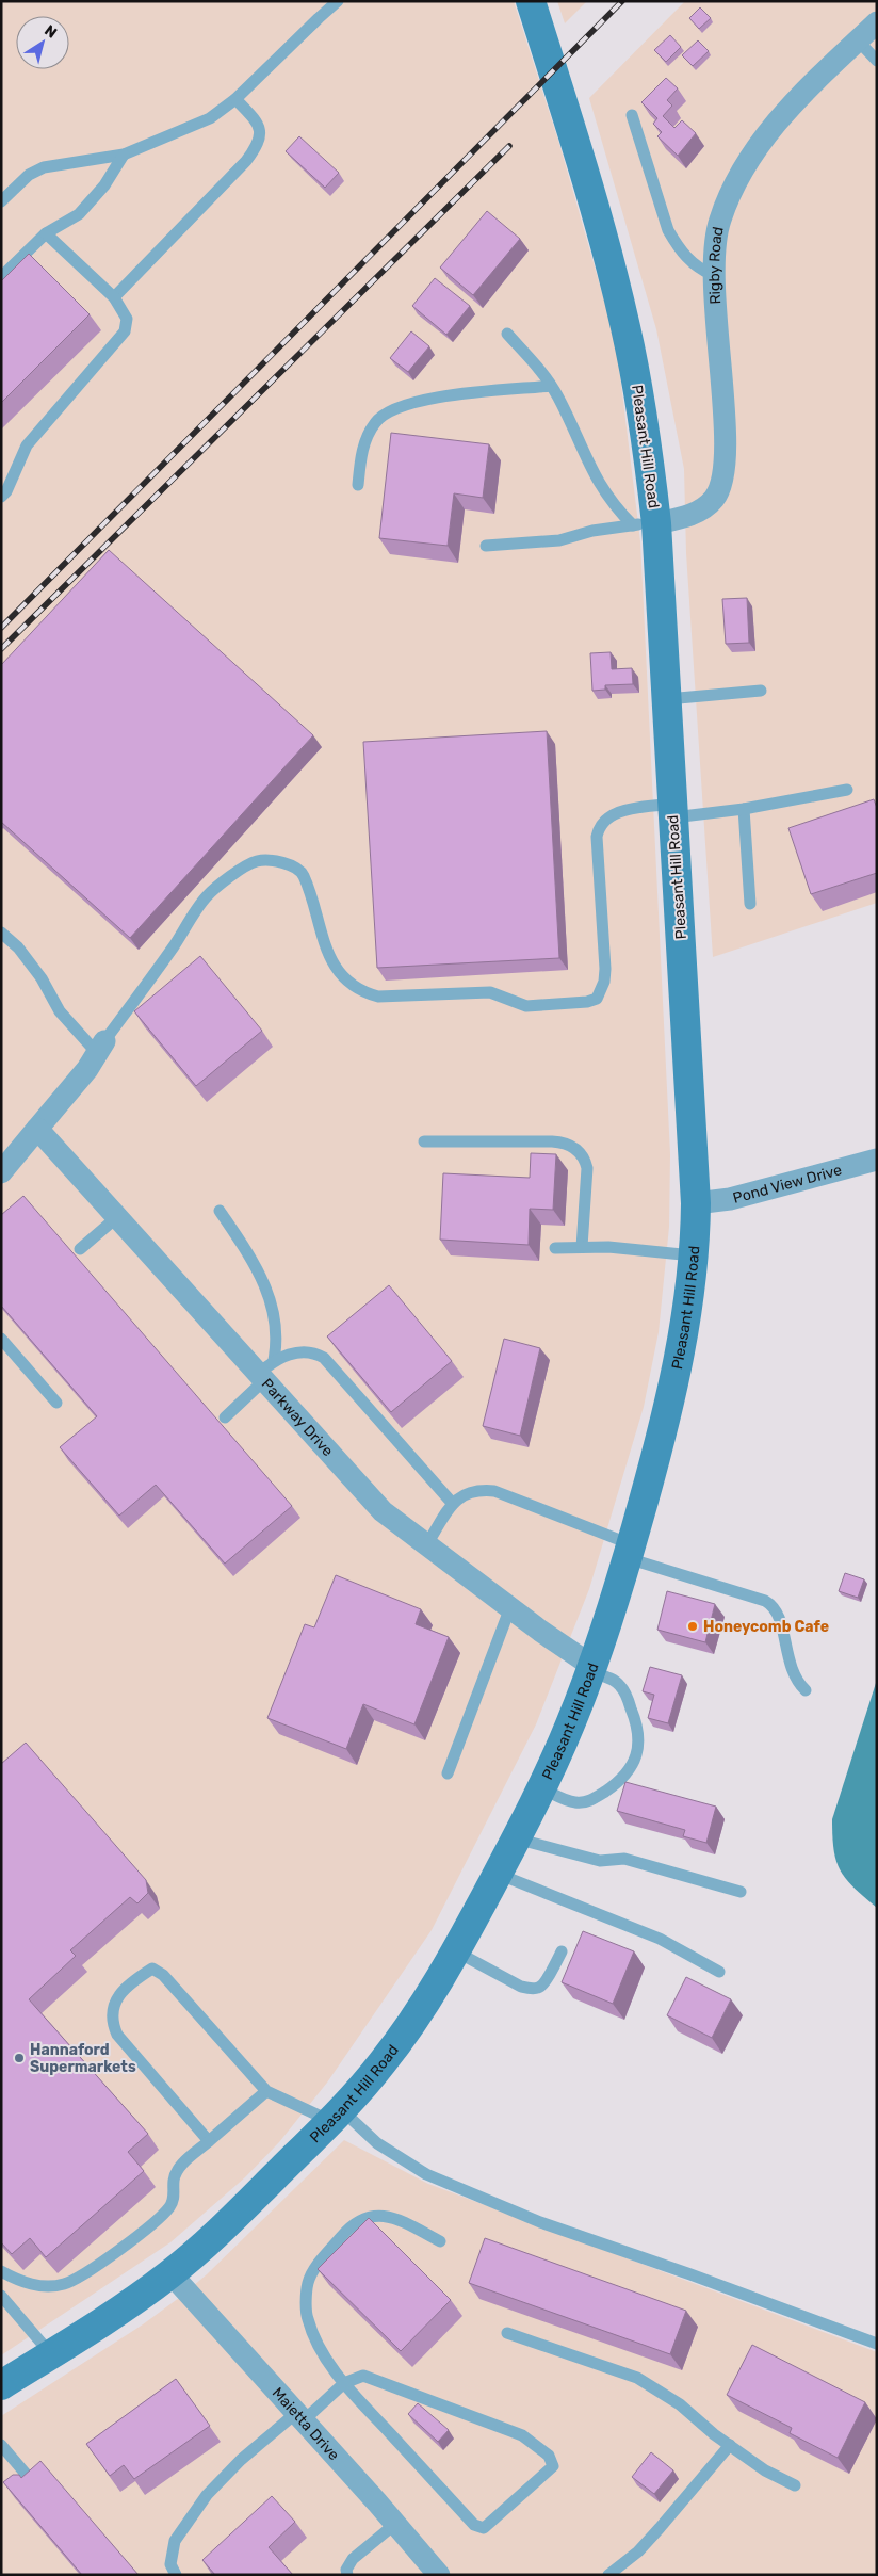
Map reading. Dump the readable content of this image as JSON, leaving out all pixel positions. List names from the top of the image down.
{
  "streets": {
    "street": [
      "Rigby Road",
      "Pleasant Hill Road",
      "Pond View Drive",
      "Parkway Drive",
      "Maietta Drive"
    ]
  },
  "crossings": [
    ["Rigby Road", "Pleasant Hill Road"],
    ["Pleasant Hill Road", "Pond View Drive"],
    ["Pleasant Hill Road", "Parkway Drive"],
    ["Pleasant Hill Road", "Maietta Drive"]
  ],
  "places": ["Honeycomb Cafe", "Hannaford Supermarkets"],
  "north": "top right"
}
